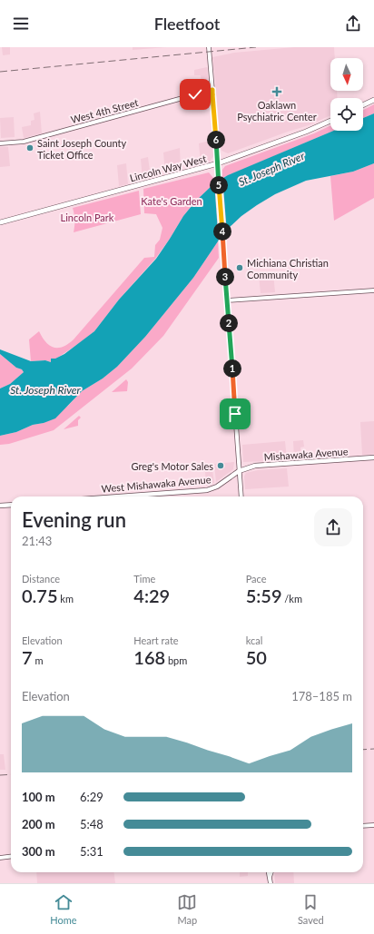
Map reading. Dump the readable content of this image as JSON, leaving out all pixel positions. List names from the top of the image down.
{
  "streets": {
    "main road": ["Lincoln Way West", "Mishawaka Avenue", "West Mishawaka Avenue"],
    "street": ["West 4th Street"]
  },
  "crossings": [
    ["Mishawaka Avenue", "West Mishawaka Avenue"]
  ],
  "water": ["St. Joseph River"],
  "parks": ["Kate's Garden", "Lincoln Park"],
  "places": {
    "health": ["Oaklawn Psychiatric Center"],
    "other": ["Saint Joseph County Ticket Office", "Michiana Christian Community", "Greg's Motor Sales"]
  },
  "north": "bottom",
  "page": {
    "header": "Fleetfoot",
    "pins": [
      "6",
      "5",
      "4",
      "3",
      "2",
      "1"
    ],
    "heading": ["Evening run", "21:43"],
    "stats": [
      ["Distance", "0.75 km"],
      ["Time", "4:29"],
      ["Pace", "5:59 /km"],
      ["Elevation", "7 m"],
      ["Heart rate", "168 bpm"],
      ["kcal", "50"]
    ],
    "chart": ["Elevation", "178–185 m"],
    "list": [
      {
        "name": "100 m",
        "note": "6:29"
      },
      {
        "name": "200 m",
        "note": "5:48"
      },
      {
        "name": "300 m",
        "note": "5:31"
      }
    ],
    "tabs": ["Home", "Map", "Saved"]
  }
}
